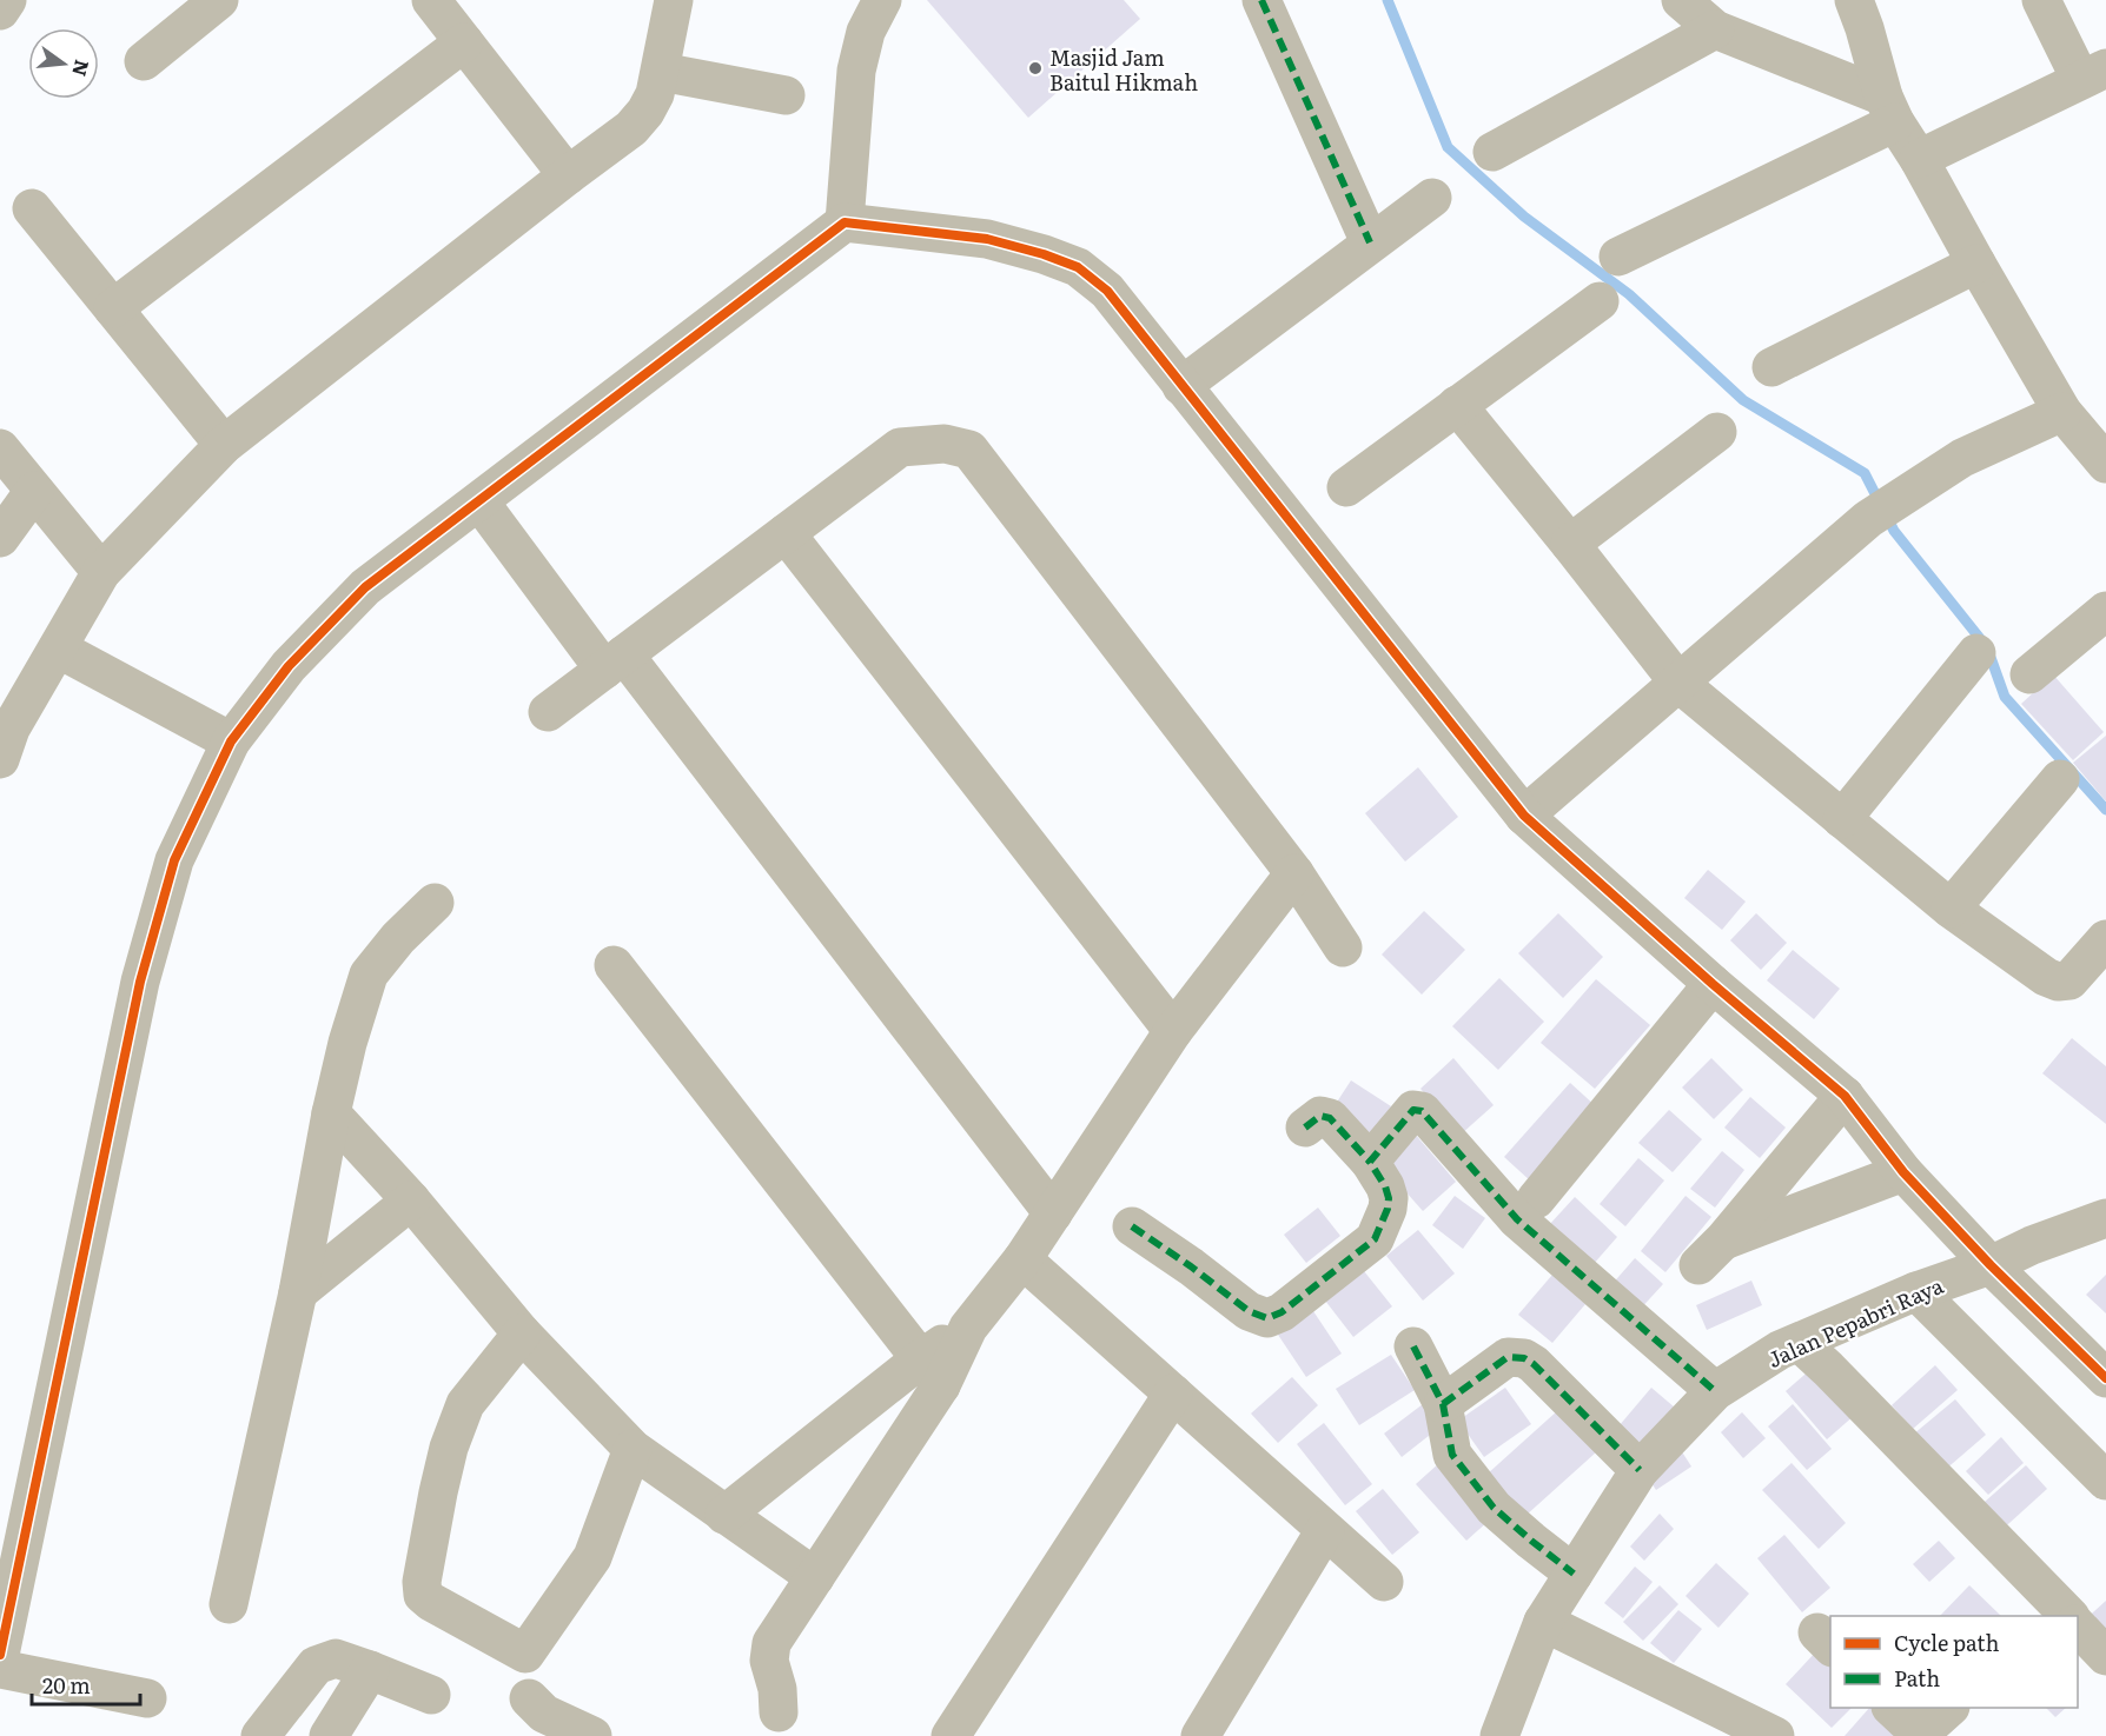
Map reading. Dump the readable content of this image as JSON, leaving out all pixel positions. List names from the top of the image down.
{
  "streets": {
    "street": ["Jalan Pepabri Raya"]
  },
  "places": ["Masjid Jam Baitul Hikmah"],
  "legend": ["Cycle path", "Path"],
  "scale_bar": "20 m",
  "north": "right"
}
